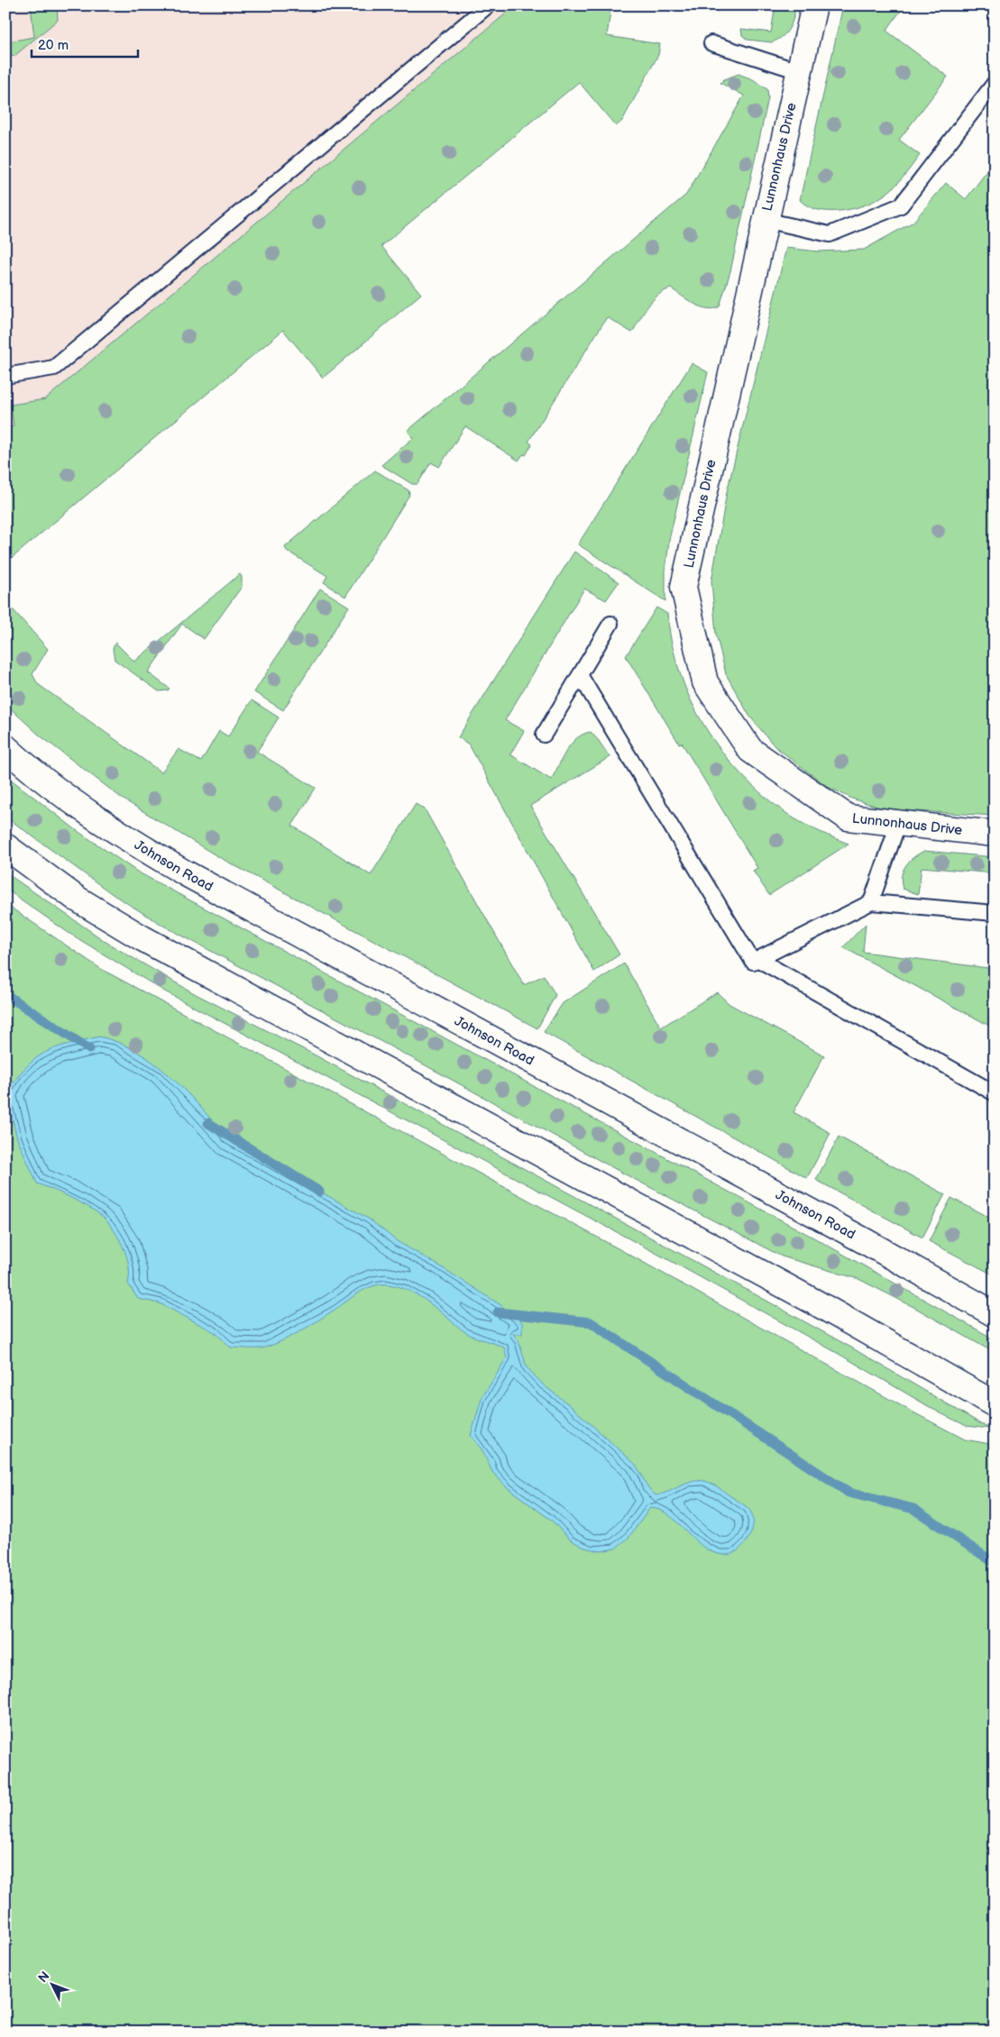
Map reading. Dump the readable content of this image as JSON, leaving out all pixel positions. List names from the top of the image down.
{
  "streets": {
    "main road": ["Lunnonhaus Drive", "Johnson Road"]
  },
  "scale_bar": "20 m",
  "north": "top left"
}
